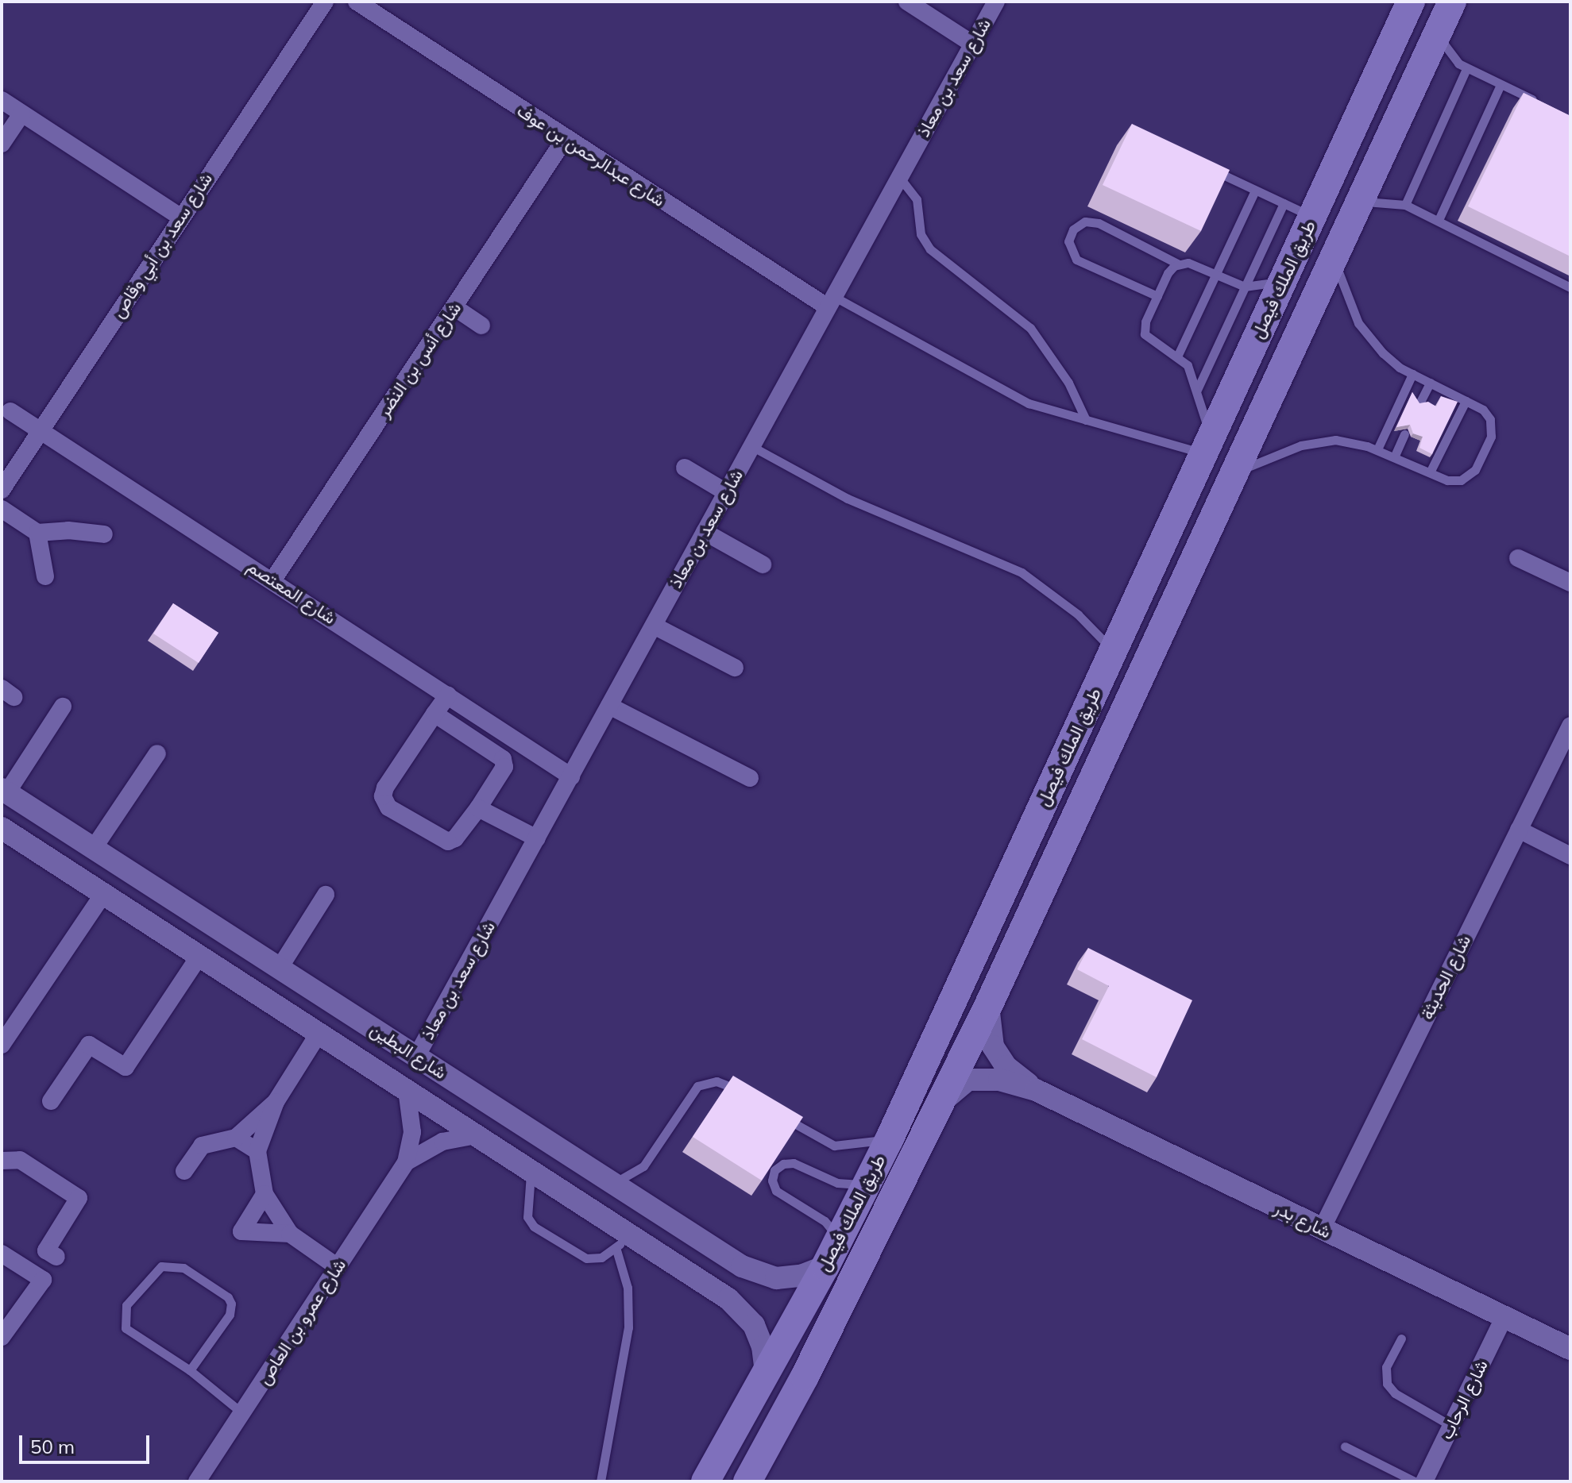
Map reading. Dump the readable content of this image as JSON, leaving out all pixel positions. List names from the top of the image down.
{
  "streets": {
    "main road": ["طريق الملك فيصل"],
    "street": [
      "شارع سعد بن معاذ",
      "شارع عبدالرحمن بن عوف",
      "شارع سعد بن أبي وقاص",
      "شارع أنس بن النضر",
      "شارع المعتصم",
      "شارع الحديثة",
      "شارع البطين",
      "شارع بدر",
      "شارع عمرو بن العاص",
      "شارع الرحاب"
    ]
  },
  "crossings": [
    ["شارع سعد بن معاذ", "شارع عبدالرحمن بن عوف"],
    ["شارع سعد بن معاذ", "شارع المعتصم"],
    ["شارع سعد بن معاذ", "شارع البطين"],
    ["شارع عبدالرحمن بن عوف", "شارع أنس بن النضر"],
    ["شارع سعد بن أبي وقاص", "شارع المعتصم"],
    ["طريق الملك فيصل", "شارع البطين"],
    ["طريق الملك فيصل", "شارع بدر"],
    ["شارع أنس بن النضر", "شارع المعتصم"],
    ["شارع الحديثة", "شارع بدر"],
    ["شارع البطين", "شارع عمرو بن العاص"],
    ["شارع بدر", "شارع الرحاب"]
  ],
  "scale_bar": "50 m"
}
